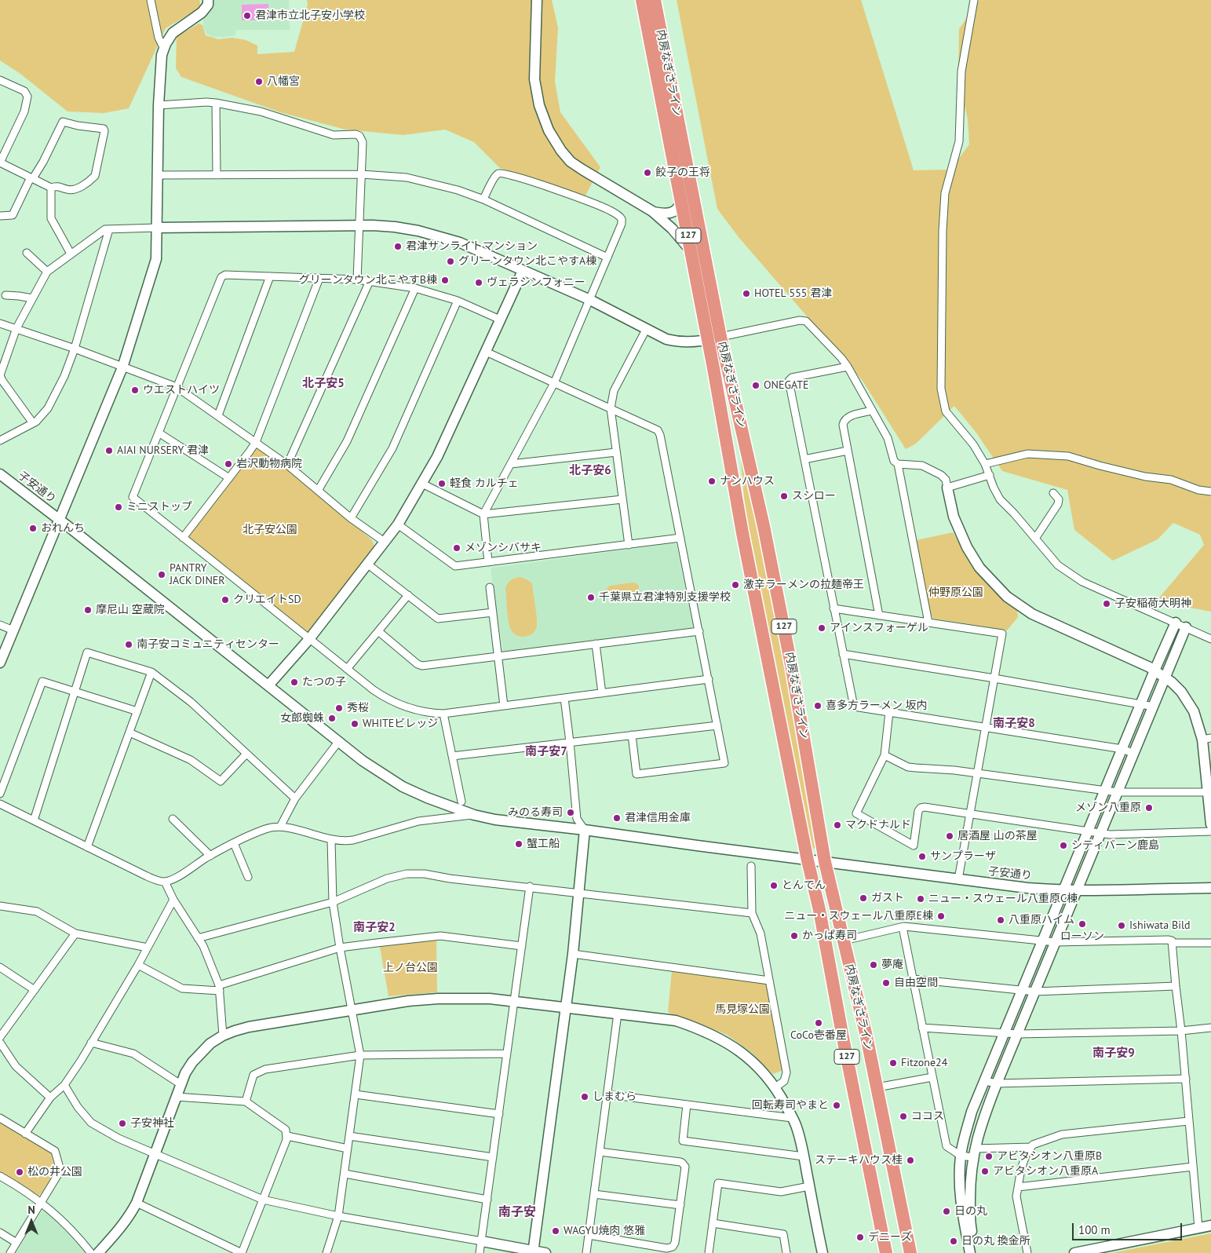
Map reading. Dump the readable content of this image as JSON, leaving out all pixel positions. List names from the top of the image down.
{
  "streets": {
    "highway": ["内房なぎさライン", "127"],
    "street": ["子安通り"]
  },
  "crossings": [
    ["内房なぎさライン", "子安通り"]
  ],
  "districts": [
    "北子安5",
    "北子安6",
    "南子安8",
    "南子安7",
    "南子安2",
    "南子安9",
    "南子安"
  ],
  "parks": [
    "北子安公園",
    "仲野原公園",
    "上ノ台公園",
    "馬見塚公園"
  ],
  "places": [
    "君津市立北子安小学校",
    "八幡宮",
    "餃子の王将",
    "君津サンライトマンション",
    "グリーンタウン北こやすA棟",
    "グリーンタウン北こやすB棟",
    "ヴェラシンフォニー",
    "HOTEL 555 君津",
    "ONEGATE",
    "ウエストハイツ",
    "AIAI NURSERY 君津",
    "岩沢動物病院",
    "ナンハウス",
    "軽食 カルチェ",
    "スシロー",
    "ミニストップ",
    "おれんち",
    "メゾンシバサキ",
    "PANTRY JACK DINER",
    "激辛ラーメンの拉麺帝王",
    "千葉県立君津特別支援学校",
    "クリエイトSD",
    "子安稲荷大明神",
    "摩尼山 空蔵院",
    "アインスフォーゲル",
    "南子安コミュニティセンター",
    "たつの子",
    "喜多方ラーメン 坂内",
    "秀桜",
    "女郎蜘蛛",
    "WHITEビレッジ",
    "メゾン八重原",
    "みのる寿司",
    "君津信用金庫",
    "マクドナルド",
    "居酒屋 山の茶屋",
    "蟹工船",
    "シティバーン鹿島",
    "サンプラーザ",
    "とんでん",
    "ガスト",
    "ニュー・スウェール八重原C棟",
    "ニュー・スウェール八重原E棟",
    "八重原ハイム",
    "ローソン",
    "Ishiwata Bild",
    "かっぱ寿司",
    "夢庵",
    "自由空間",
    "CoCo壱番屋",
    "Fitzone24",
    "しまむら",
    "回転寿司やまと",
    "ココス",
    "子安神社",
    "アビタシオン八重原B",
    "ステーキハウス桂",
    "アビタシオン八重原A",
    "松の井公園",
    "日の丸",
    "WAGYU焼肉 悠雅",
    "デニーズ",
    "日の丸 換金所"
  ],
  "scale_bar": "100 m",
  "north": "top"
}
